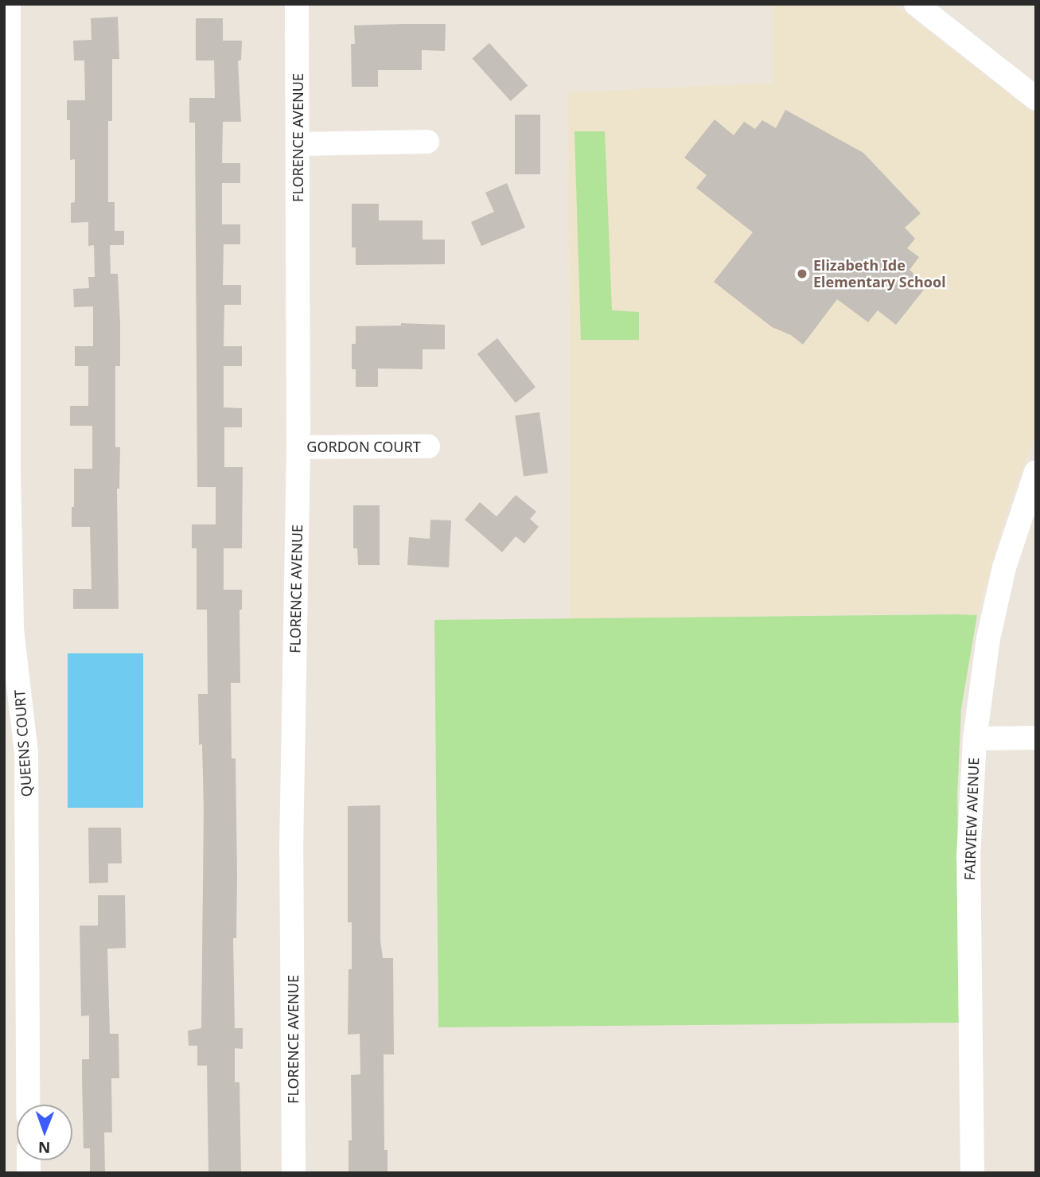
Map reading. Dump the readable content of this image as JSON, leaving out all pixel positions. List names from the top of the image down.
{
  "streets": {
    "street": [
      "FLORENCE AVENUE",
      "GORDON COURT",
      "QUEENS COURT",
      "FAIRVIEW AVENUE"
    ]
  },
  "crossings": [
    ["FLORENCE AVENUE", "GORDON COURT"]
  ],
  "places": ["Elizabeth Ide Elementary School"],
  "north": "bottom"
}
